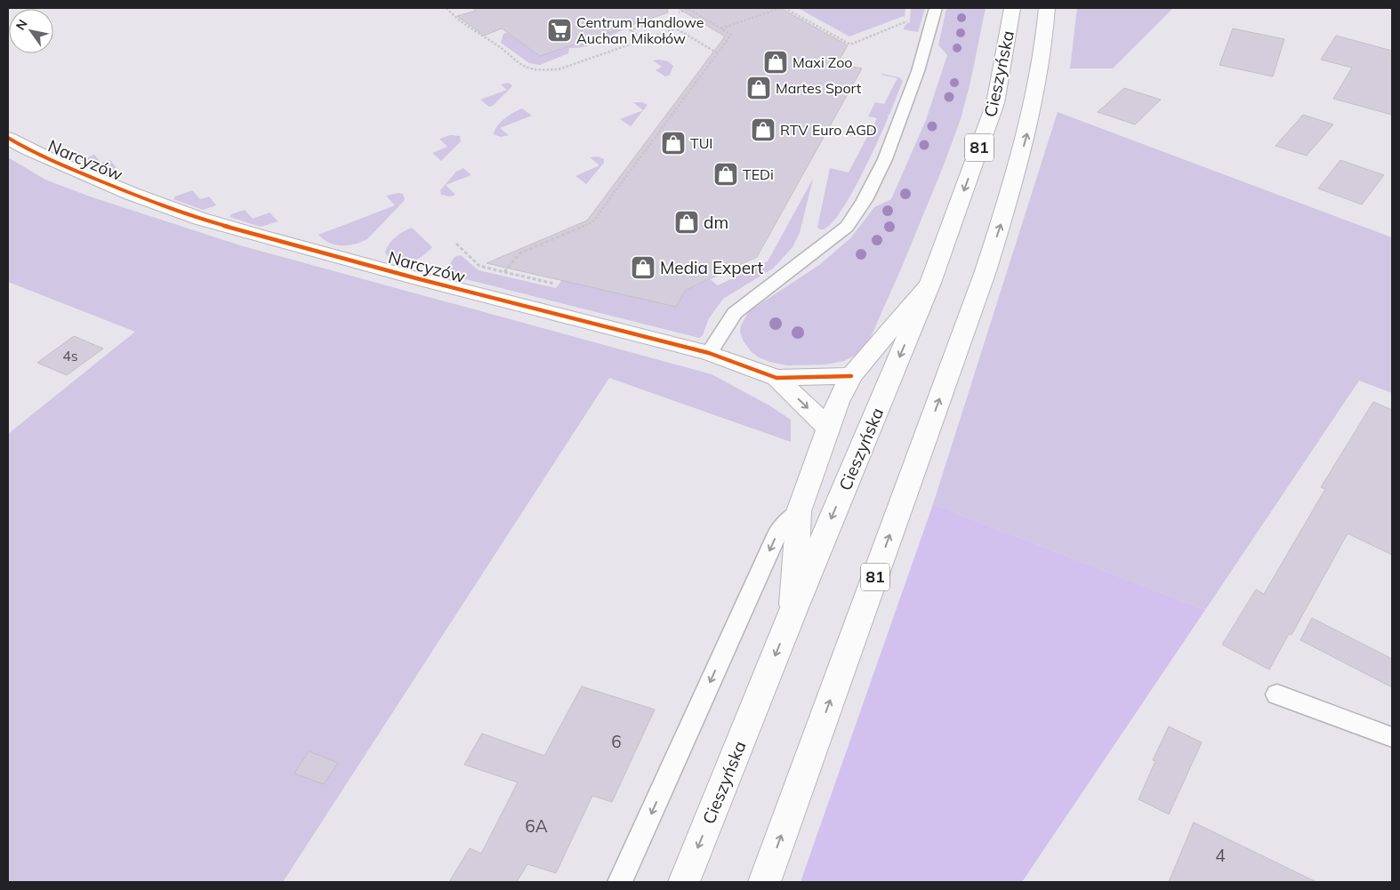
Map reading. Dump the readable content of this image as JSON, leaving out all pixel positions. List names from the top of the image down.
{
  "streets": {
    "main road": ["Cieszyńska", "81", "Narcyzów"]
  },
  "places": {
    "supermarket": ["Centrum Handlowe Auchan Mikołów"],
    "shop": [
      "Maxi Zoo",
      "Martes Sport",
      "RTV Euro AGD",
      "TUI",
      "TEDi",
      "dm",
      "Media Expert"
    ]
  },
  "house_numbers": [
    "4s",
    "6",
    "6A",
    "4"
  ],
  "north": "top left"
}
